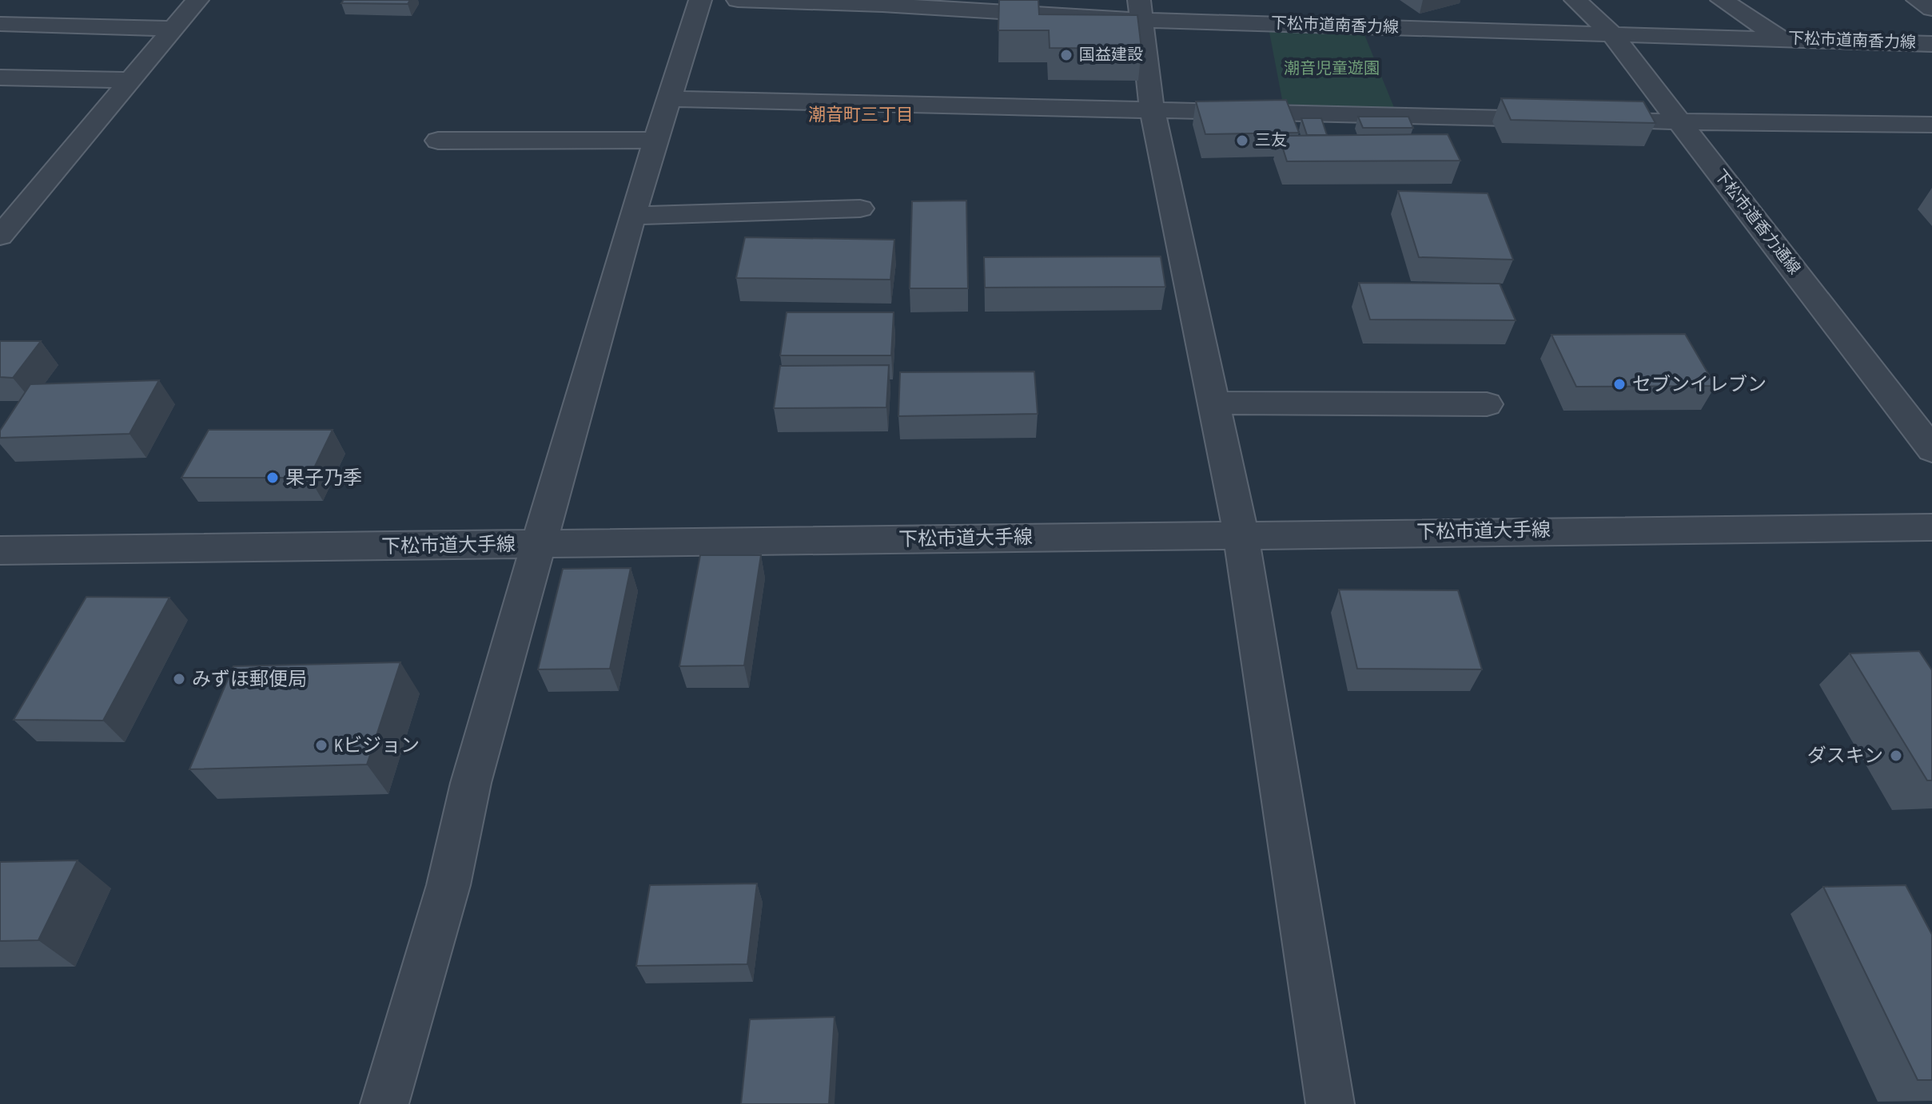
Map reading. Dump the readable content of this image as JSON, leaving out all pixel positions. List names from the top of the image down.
{
  "streets": {
    "street": ["下松市道南香力線", "下松市道香力通線", "下松市道大手線"]
  },
  "crossings": [
    ["下松市道南香力線", "下松市道香力通線"]
  ],
  "districts": ["潮音町三丁目"],
  "parks": ["潮音児童遊園"],
  "places": [
    "国益建設",
    "三友",
    "セブンイレブン",
    "果子乃季",
    "みずほ郵便局",
    "Kビジョン",
    "ダスキン"
  ]
}
